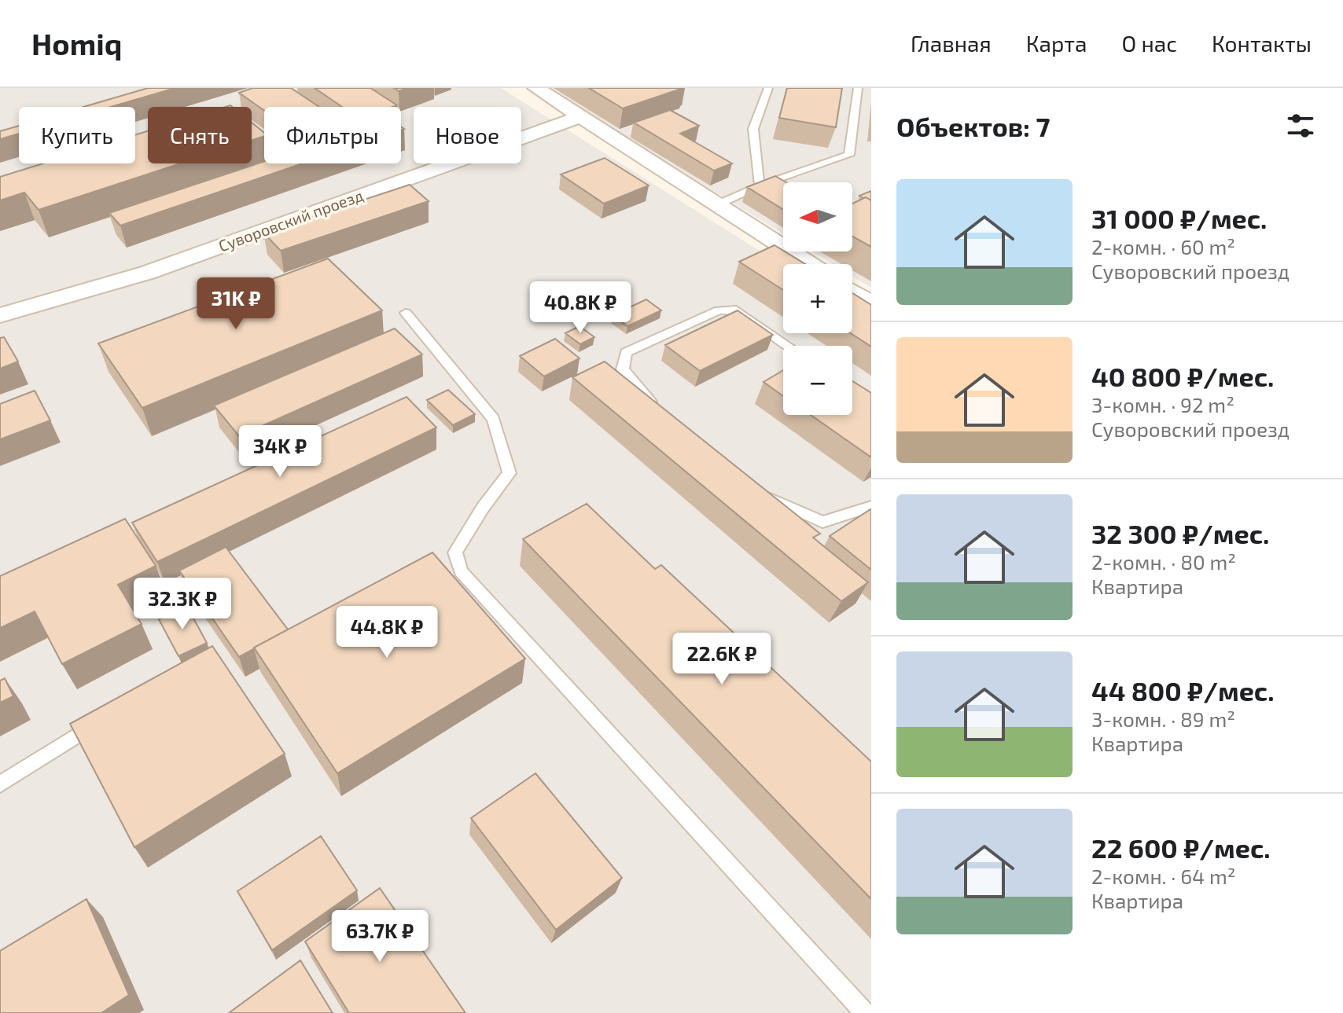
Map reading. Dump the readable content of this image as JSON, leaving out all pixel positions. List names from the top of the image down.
{
  "streets": {
    "street": ["Суворовский проезд"]
  },
  "north": "left",
  "page": {
    "header": "Homiq",
    "nav": [
      "Главная",
      "Карта",
      "О нас",
      "Контакты"
    ],
    "heading": "Объектов: 7",
    "chip": [
      "Купить",
      "Снять",
      "Фильтры",
      "Новое"
    ],
    "list": [
      {
        "name": "31 000 ₽/мес.",
        "note": "2-комн. · 60 m² · Суворовский проезд"
      },
      {
        "name": "40 800 ₽/мес.",
        "note": "3-комн. · 92 m² · Суворовский проезд"
      },
      {
        "name": "32 300 ₽/мес.",
        "note": "2-комн. · 80 m² · Квартира"
      },
      {
        "name": "44 800 ₽/мес.",
        "note": "3-комн. · 89 m² · Квартира"
      },
      {
        "name": "22 600 ₽/мес.",
        "note": "2-комн. · 64 m² · Квартира"
      }
    ],
    "map_buttons": ["+", "−"],
    "price": [
      "31K ₽",
      "40.8K ₽",
      "34K ₽",
      "32.3K ₽",
      "44.8K ₽",
      "22.6K ₽",
      "63.7K ₽"
    ]
  }
}
